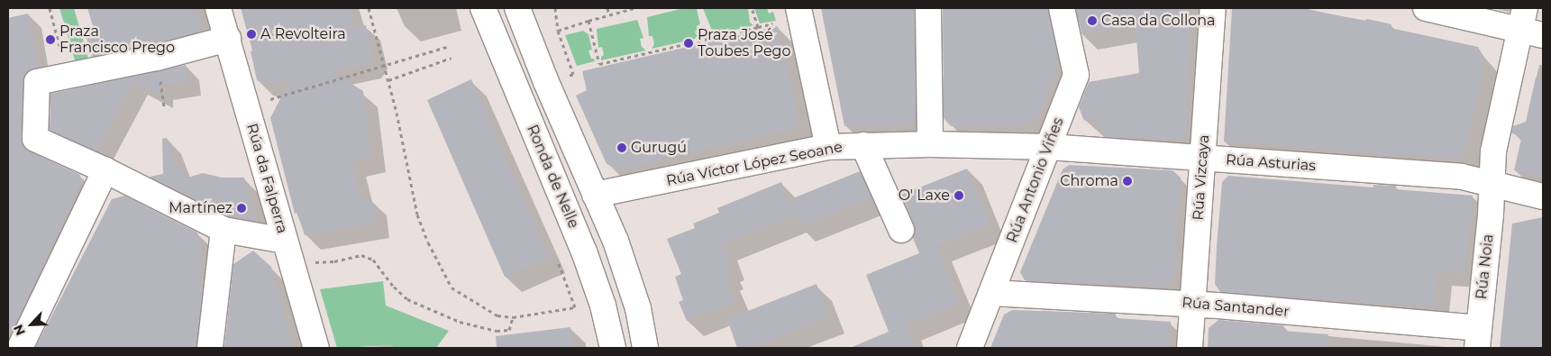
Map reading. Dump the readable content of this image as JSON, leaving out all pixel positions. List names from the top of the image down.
{
  "streets": {
    "street": [
      "Rúa Asturias",
      "Rúa Víctor López Seoane",
      "Ronda de Nelle",
      "Rúa Vizcaya",
      "Rúa da Falperra",
      "Rúa Antonio Viñes",
      "Rúa Noia",
      "Rúa Santander"
    ]
  },
  "crossings": [
    ["Rúa Asturias", "Rúa Víctor López Seoane"],
    ["Rúa Asturias", "Rúa Vizcaya"],
    ["Rúa Asturias", "Rúa Antonio Viñes"],
    ["Rúa Asturias", "Rúa Noia"],
    ["Rúa Víctor López Seoane", "Rúa Antonio Viñes"],
    ["Rúa Vizcaya", "Rúa Santander"],
    ["Rúa Antonio Viñes", "Rúa Santander"],
    ["Rúa Noia", "Rúa Santander"]
  ],
  "places": [
    "Casa da Collona",
    "A Revolteira",
    "Praza Francisco Prego",
    "Praza José Toubes Pego",
    "Gurugú",
    "Chroma",
    "O' Laxe",
    "Martínez"
  ],
  "north": "bottom left"
}
